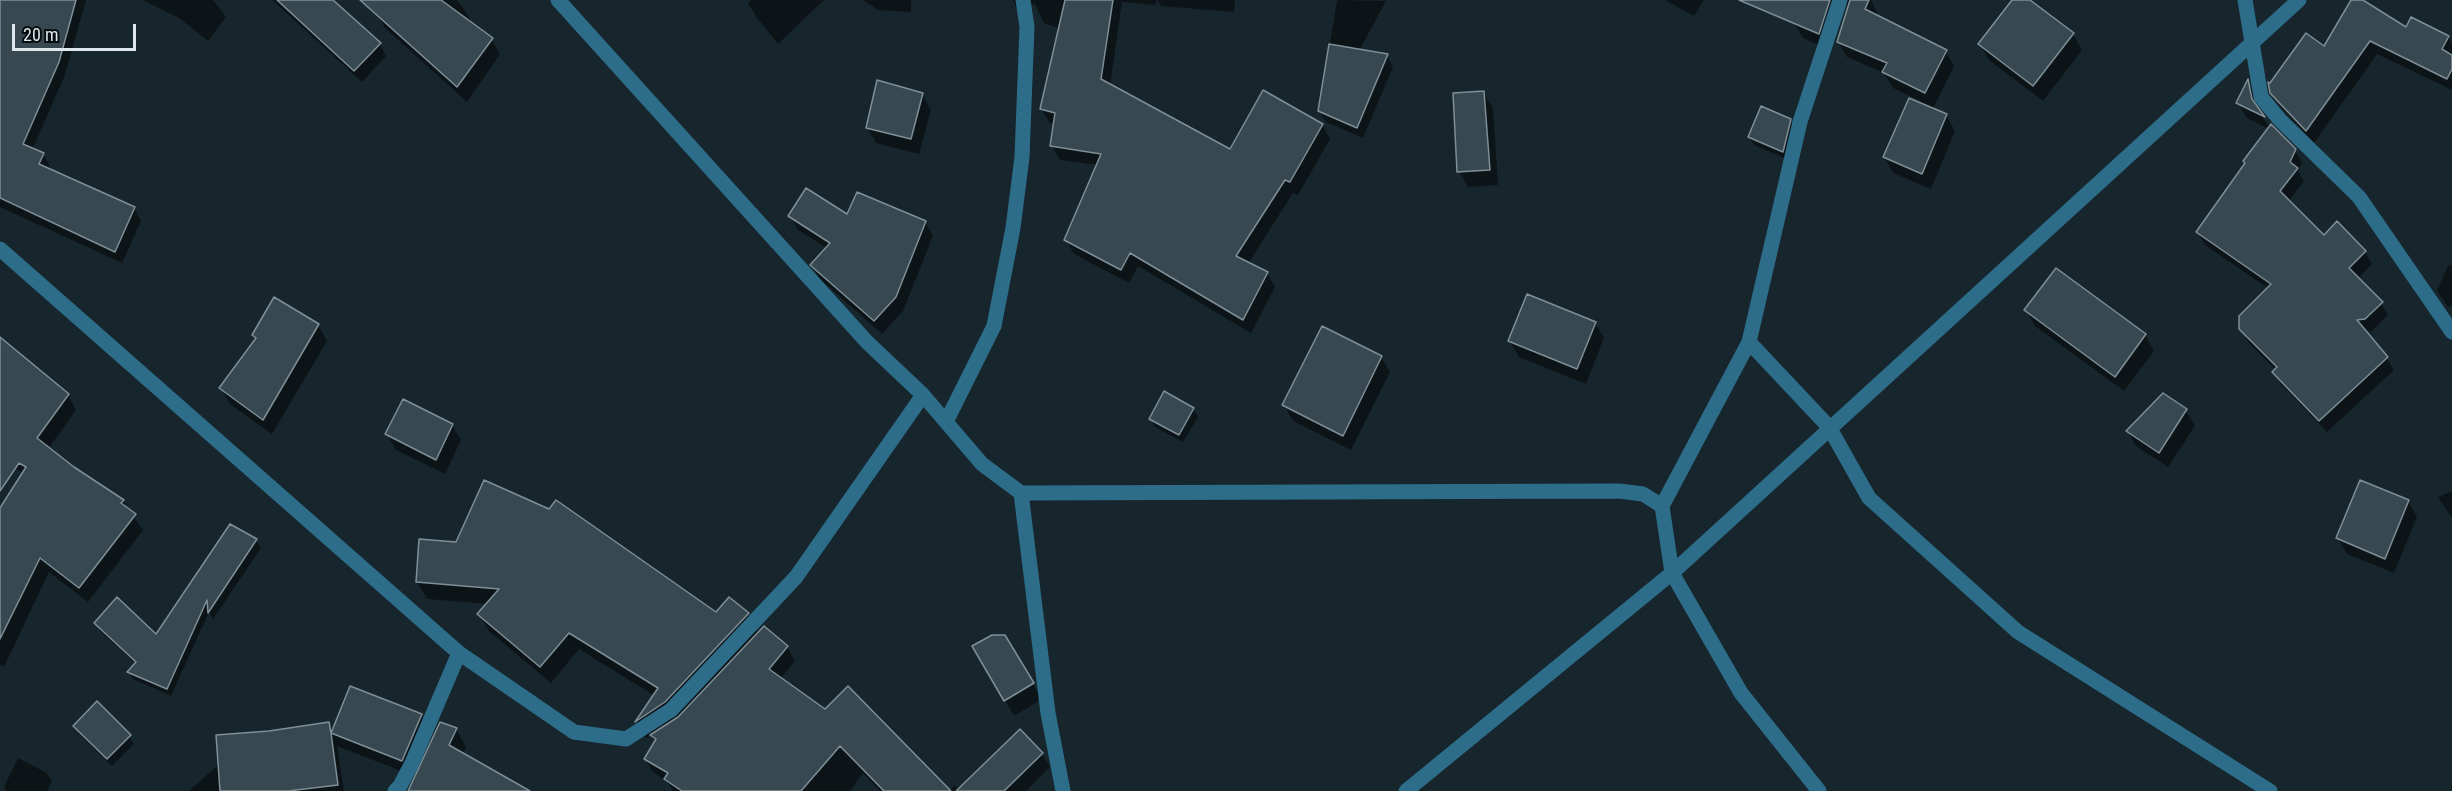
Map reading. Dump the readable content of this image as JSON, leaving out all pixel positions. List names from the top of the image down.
{
  "scale_bar": "20 m"
}
